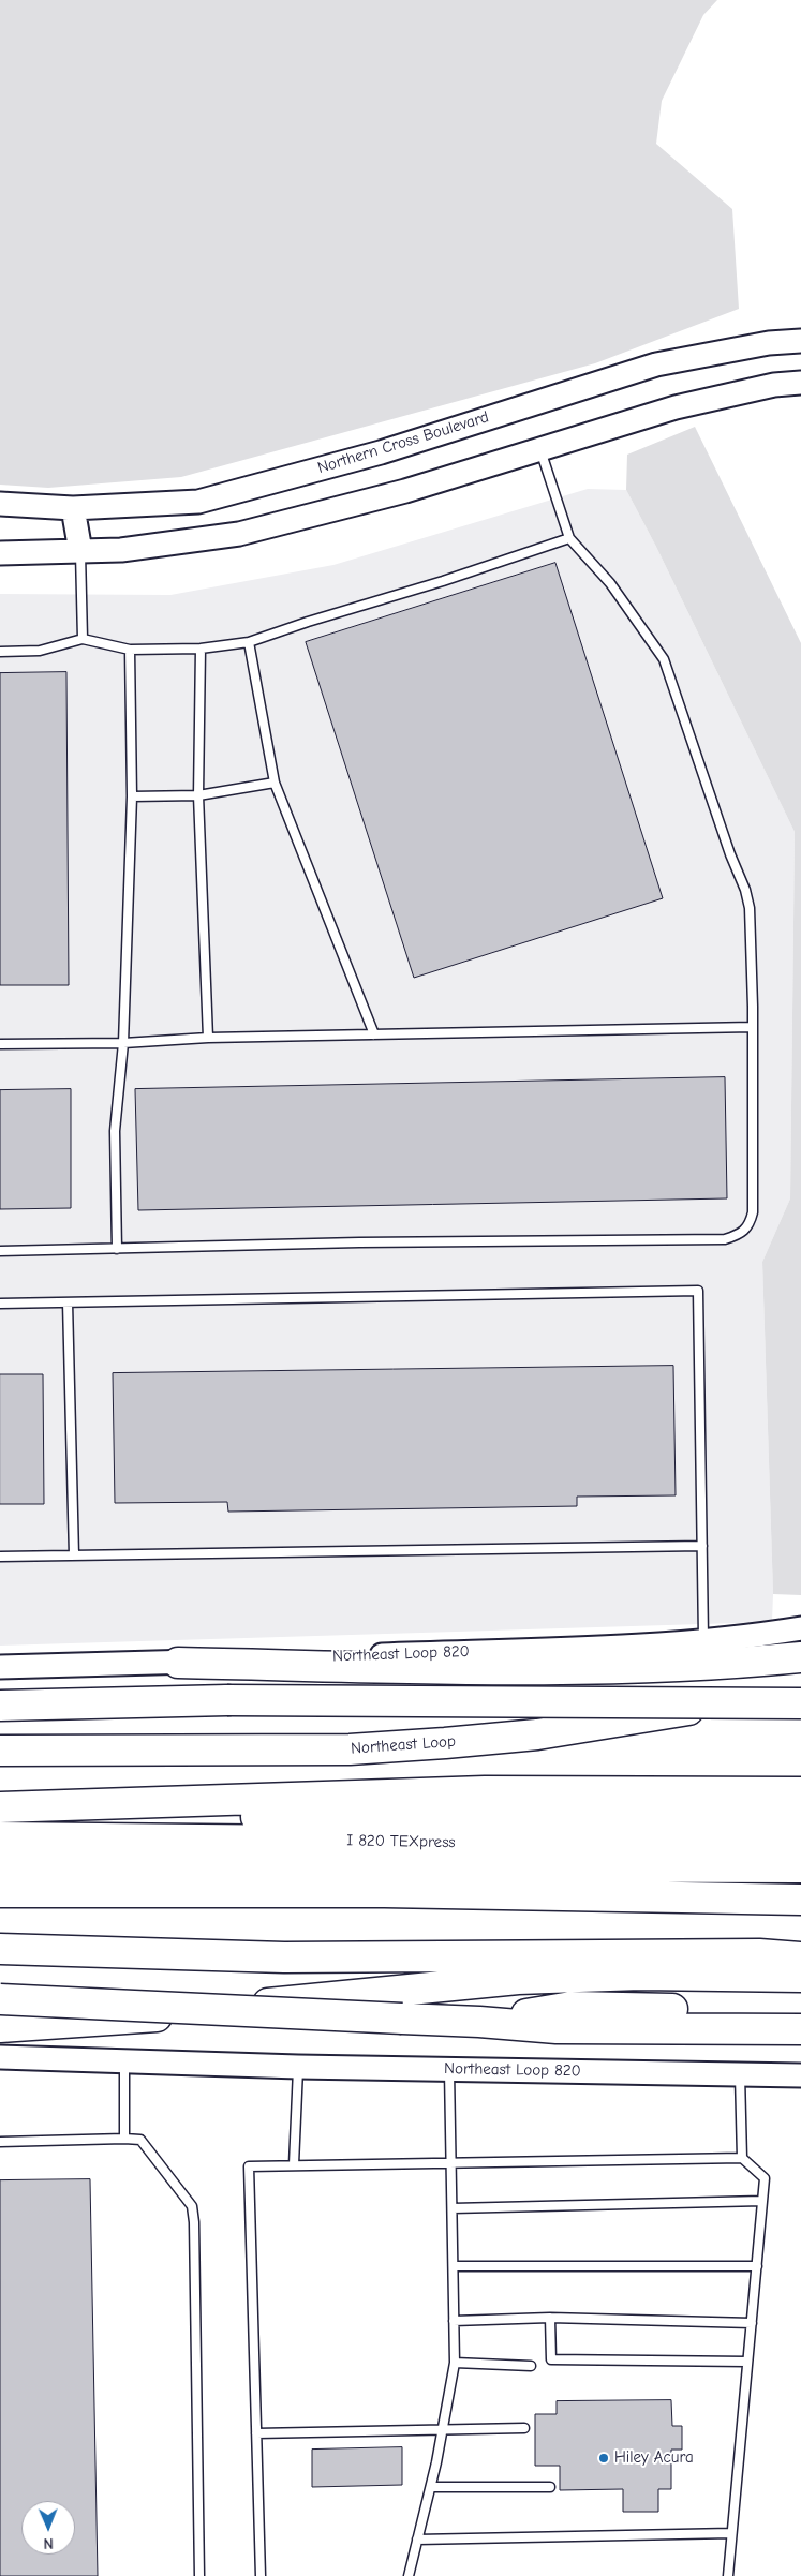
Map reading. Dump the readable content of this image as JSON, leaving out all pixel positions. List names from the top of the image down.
{
  "streets": {
    "highway": ["Northeast Loop", "I 820 TEXpress"],
    "street": ["Northern Cross Boulevard", "Northeast Loop 820"]
  },
  "places": ["Hiley Acura"],
  "north": "bottom"
}
